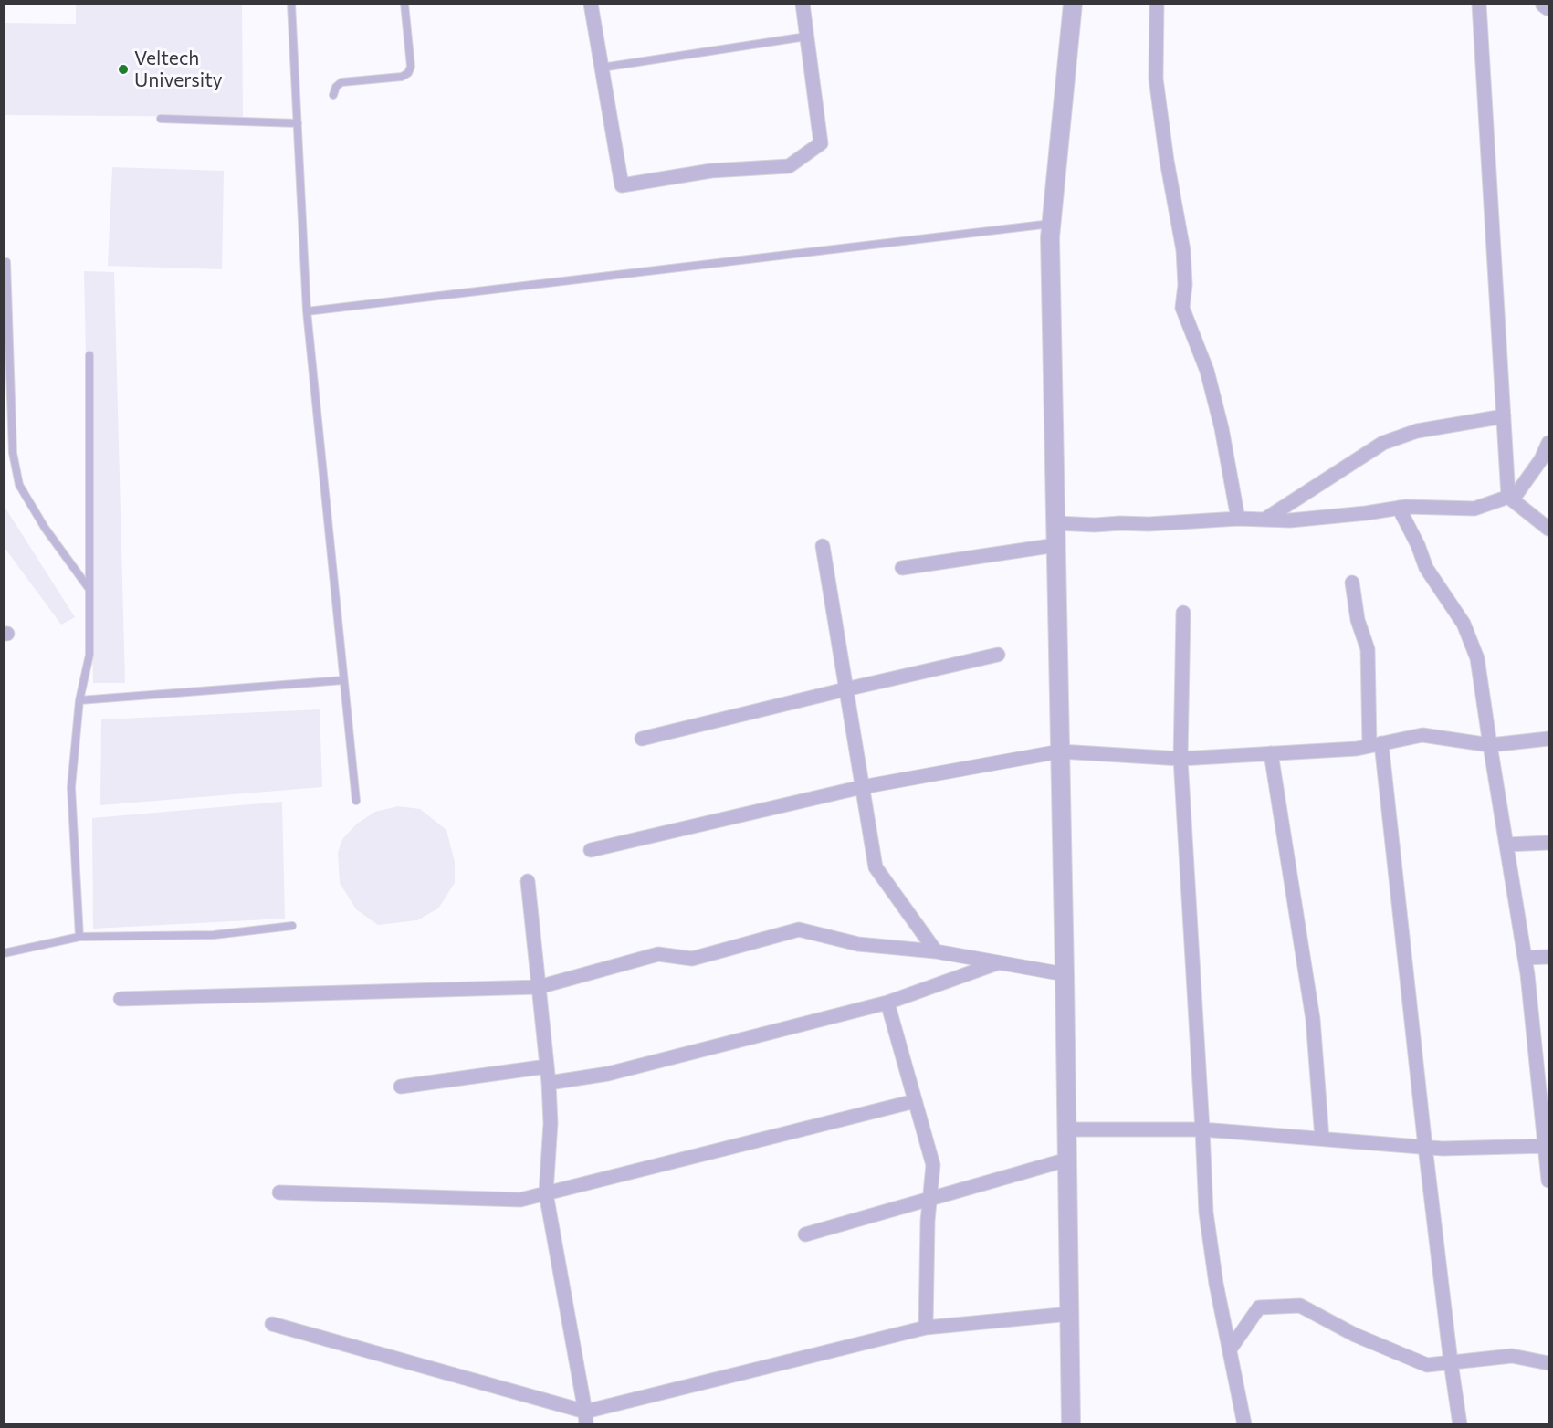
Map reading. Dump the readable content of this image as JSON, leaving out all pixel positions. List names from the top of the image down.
{
  "places": ["Veltech University"]
}
